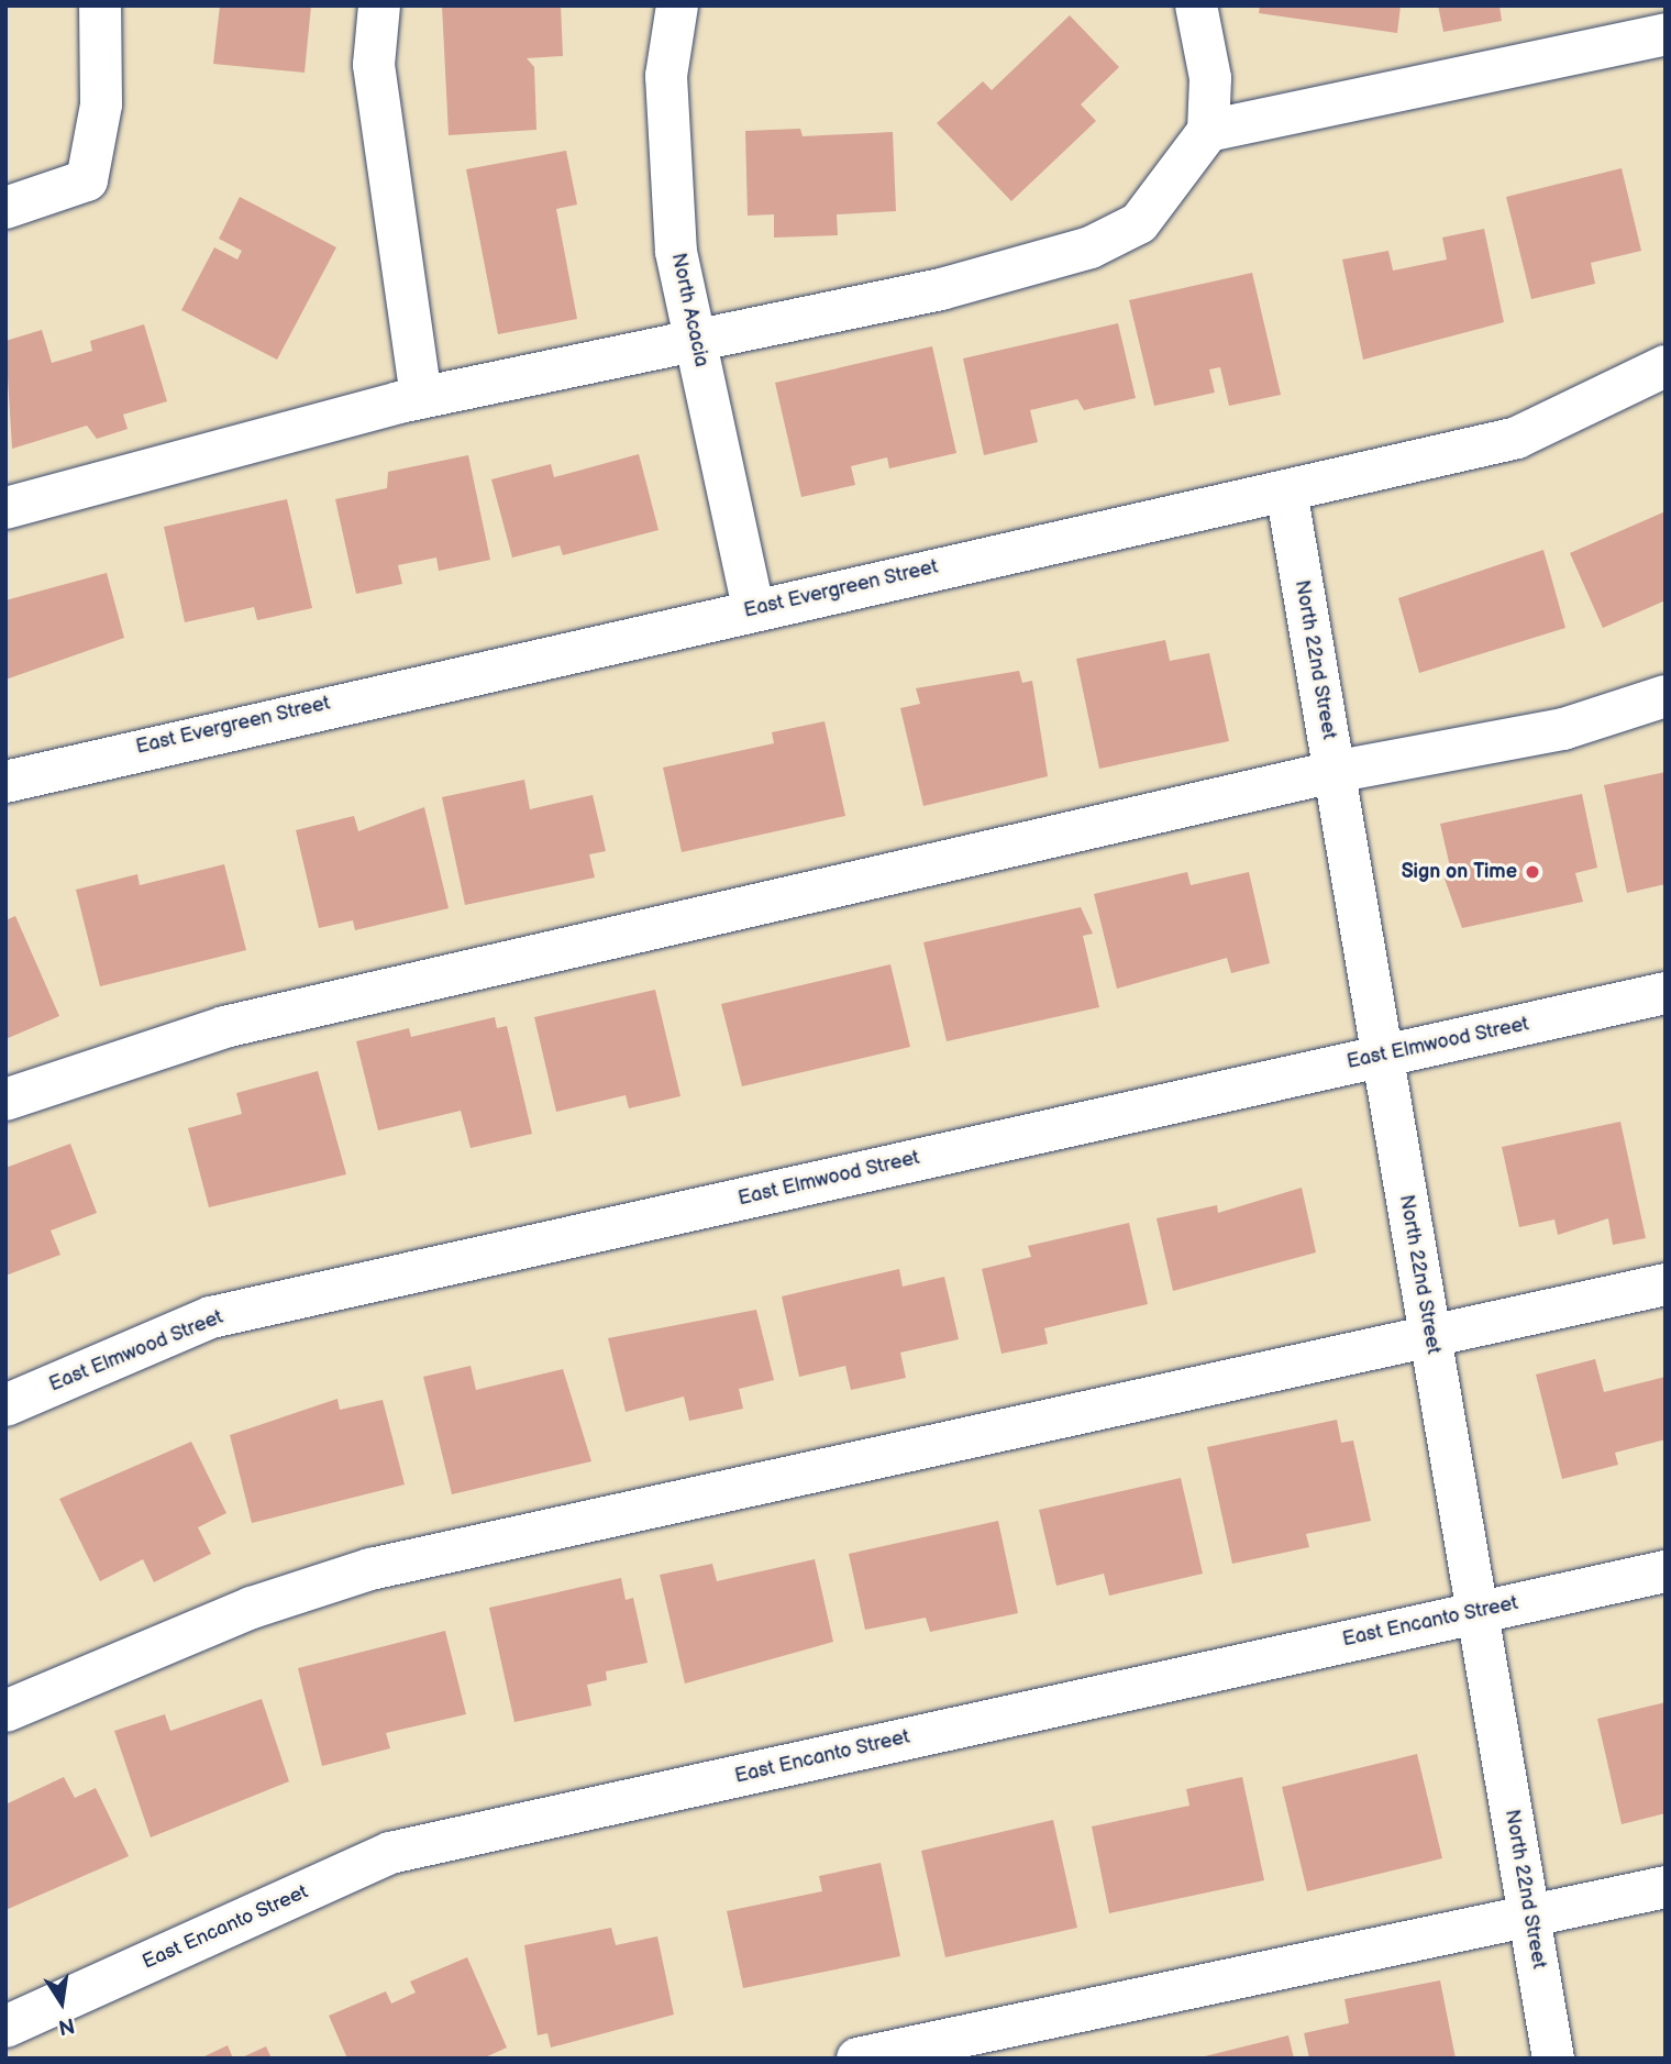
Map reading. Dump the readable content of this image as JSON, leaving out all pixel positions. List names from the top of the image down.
{
  "streets": {
    "street": [
      "North Acacia",
      "East Evergreen Street",
      "North 22nd Street",
      "East Elmwood Street",
      "East Encanto Street"
    ]
  },
  "crossings": [
    ["North Acacia", "East Evergreen Street"],
    ["East Evergreen Street", "North 22nd Street"],
    ["North 22nd Street", "East Elmwood Street"],
    ["North 22nd Street", "East Encanto Street"]
  ],
  "places": ["Sign on Time"],
  "north": "bottom"
}
